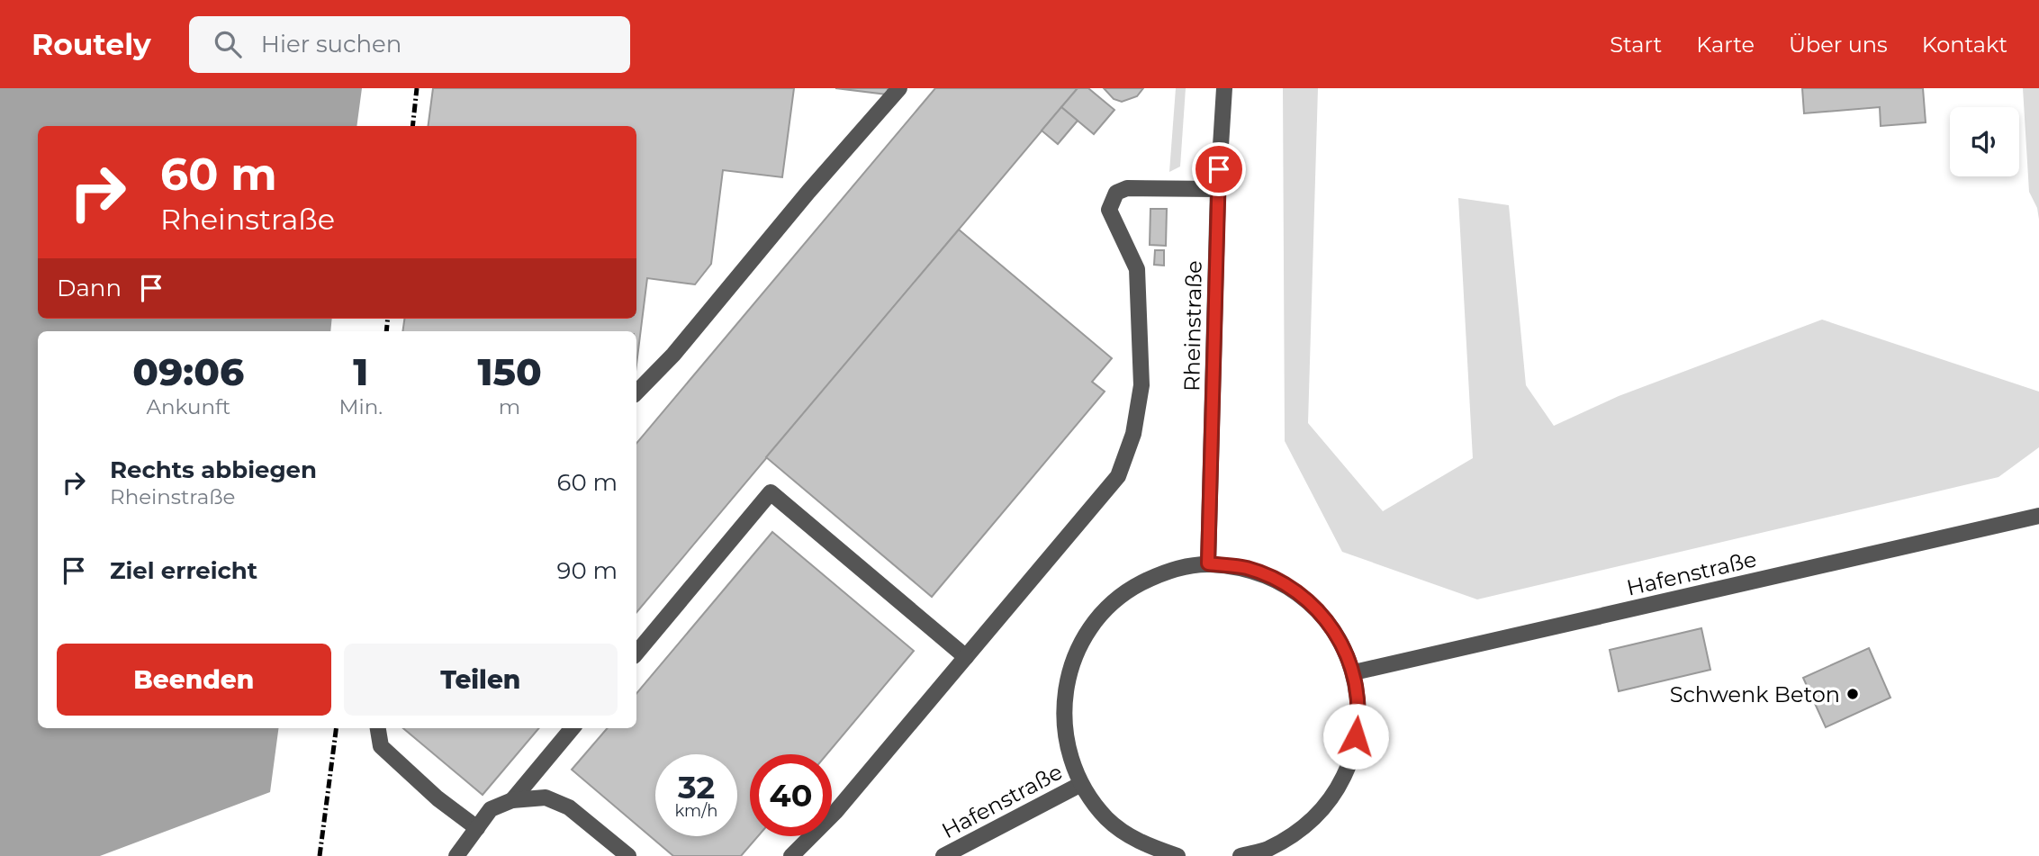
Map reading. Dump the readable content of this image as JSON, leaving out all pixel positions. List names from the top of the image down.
{
  "streets": {
    "street": ["Rheinstraße", "Hafenstraße"]
  },
  "places": ["Schwenk Beton"],
  "page": {
    "header": "Routely",
    "search": "Hier suchen",
    "nav": [
      "Start",
      "Karte",
      "Über uns",
      "Kontakt"
    ],
    "turn": ["60 m", "Rheinstraße"],
    "then": "Dann",
    "eta": [
      "09:06",
      "Ankunft",
      "1",
      "Min.",
      "150",
      "m"
    ],
    "list": [
      {
        "name": "Rechts abbiegen",
        "note": "Rheinstraße",
        "value": "60 m"
      },
      {
        "name": "Ziel erreicht",
        "value": "90 m"
      }
    ],
    "buttons": ["Beenden", "Teilen"],
    "speed": "32 km/h",
    "limit": "40"
  }
}
